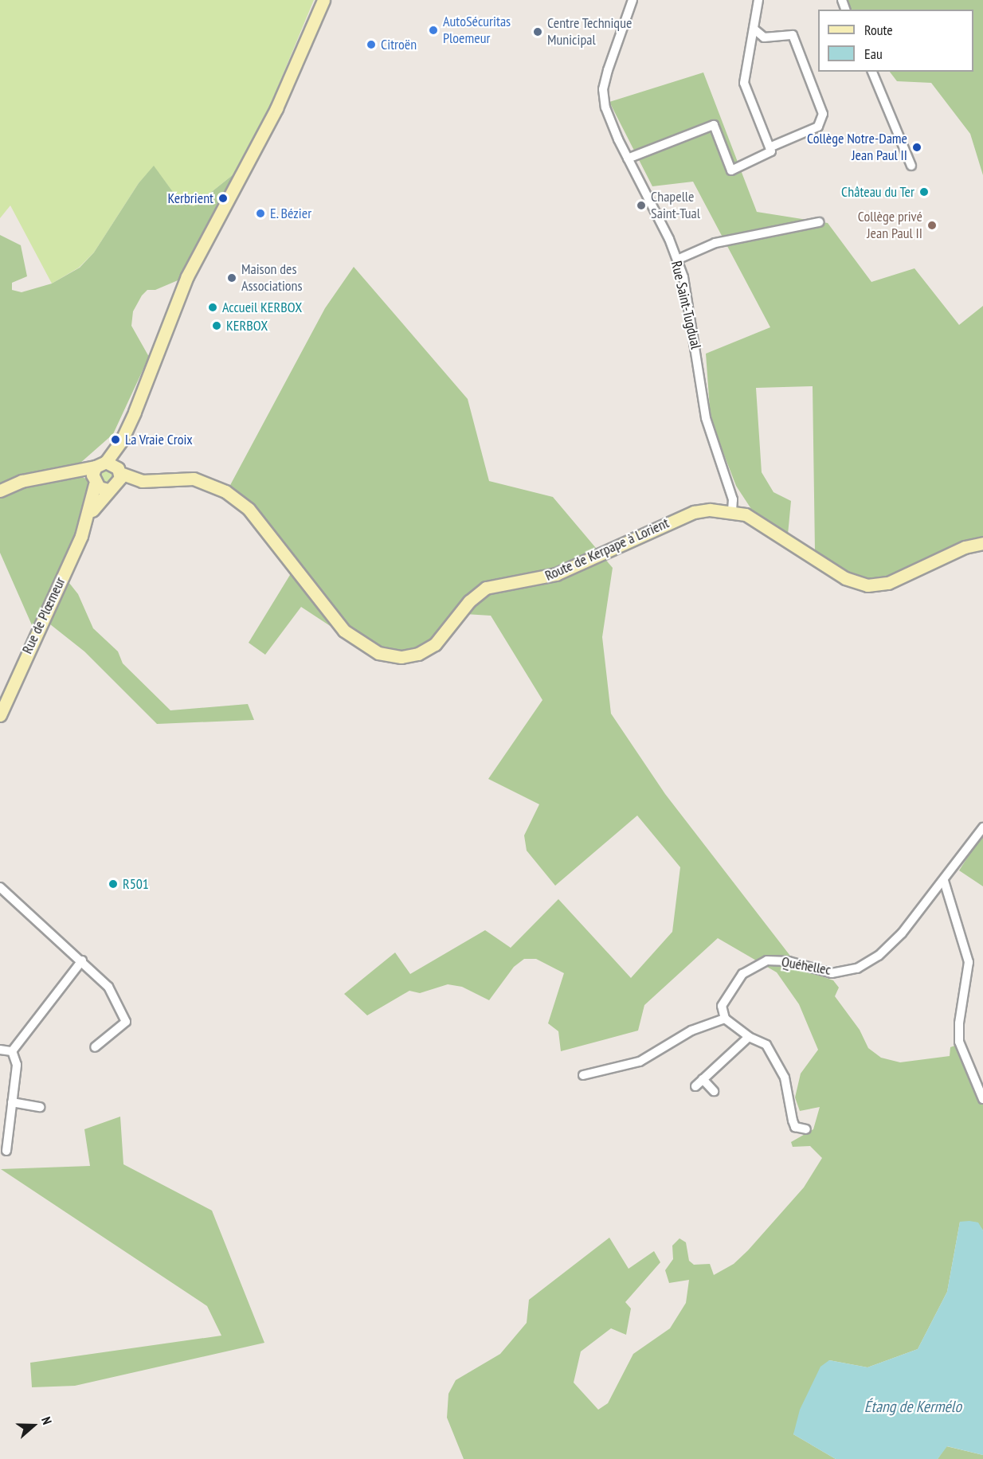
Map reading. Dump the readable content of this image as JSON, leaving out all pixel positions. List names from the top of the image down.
{
  "streets": {
    "street": [
      "Rue Saint-Tugdual",
      "Route de Kerpape à Lorient",
      "Rue de Plœmeur",
      "Quéhellec"
    ]
  },
  "crossings": [
    ["Rue Saint-Tugdual", "Route de Kerpape à Lorient"],
    ["Route de Kerpape à Lorient", "Rue de Plœmeur"]
  ],
  "water": ["Étang de Kermélo"],
  "places": [
    "AutoSécuritas Ploemeur",
    "Centre Technique Municipal",
    "Citroën",
    "Collège Notre-Dame Jean Paul II",
    "Château du Ter",
    "Kerbrient",
    "Chapelle Saint-Tual",
    "E. Bézier",
    "Collège privé Jean Paul II",
    "Maison des Associations",
    "Accueil KERBOX",
    "KERBOX",
    "La Vraie Croix",
    "R501"
  ],
  "legend": ["Route", "Eau"],
  "north": "right"
}
